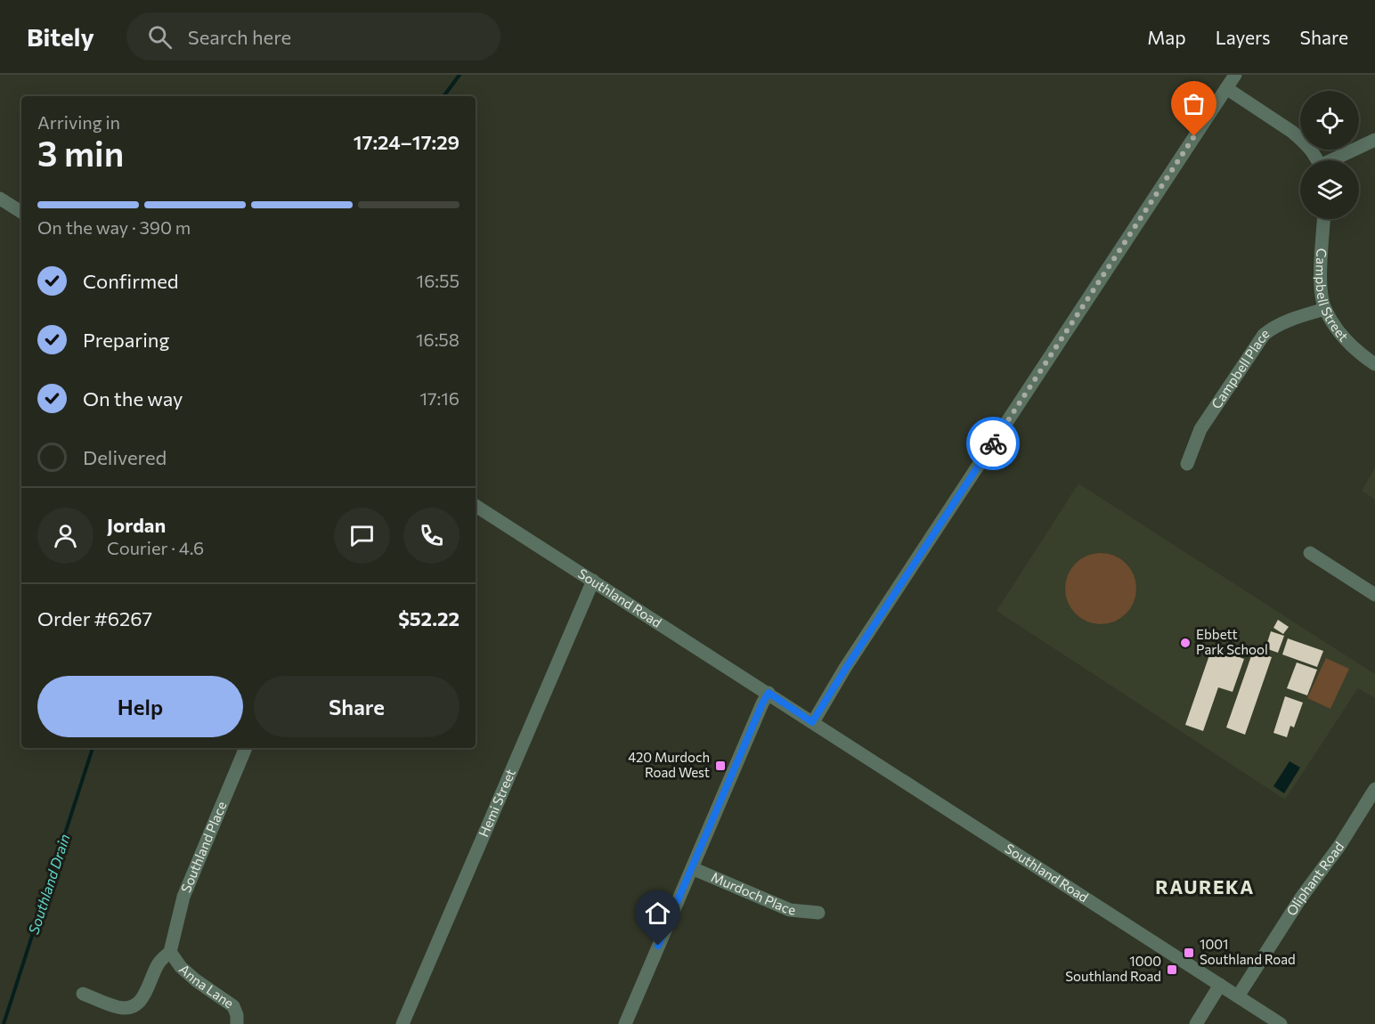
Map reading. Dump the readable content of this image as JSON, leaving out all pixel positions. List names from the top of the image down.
{
  "streets": {
    "street": [
      "Campbell Street",
      "Campbell Place",
      "Southland Road",
      "Hemi Street",
      "Southland Place",
      "Oliphant Road",
      "Murdoch Place",
      "Anna Lane"
    ]
  },
  "crossings": [
    ["Campbell Street", "Campbell Place"],
    ["Southland Road", "Hemi Street"],
    ["Southland Road", "Oliphant Road"],
    ["Southland Place", "Anna Lane"]
  ],
  "districts": ["RAUREKA"],
  "water": ["Southland Drain"],
  "places": {
    "other": ["Ebbett Park School"],
    "transit": ["420 Murdoch Road West", "1001 Southland Road", "1000 Southland Road"]
  },
  "page": {
    "header": "Bitely",
    "search": "Search here",
    "nav": ["Map", "Layers", "Share"],
    "heading": ["3 min", "Arriving in", "17:24–17:29"],
    "panel": [
      "Jordan",
      "Courier · 4.6",
      "Order #6267",
      "$52.22"
    ],
    "bar": "On the way · 390 m",
    "list": [
      ["Confirmed", "16:55"],
      ["Preparing", "16:58"],
      ["On the way", "17:16"],
      "Delivered"
    ],
    "buttons": ["Help", "Share"]
  }
}
